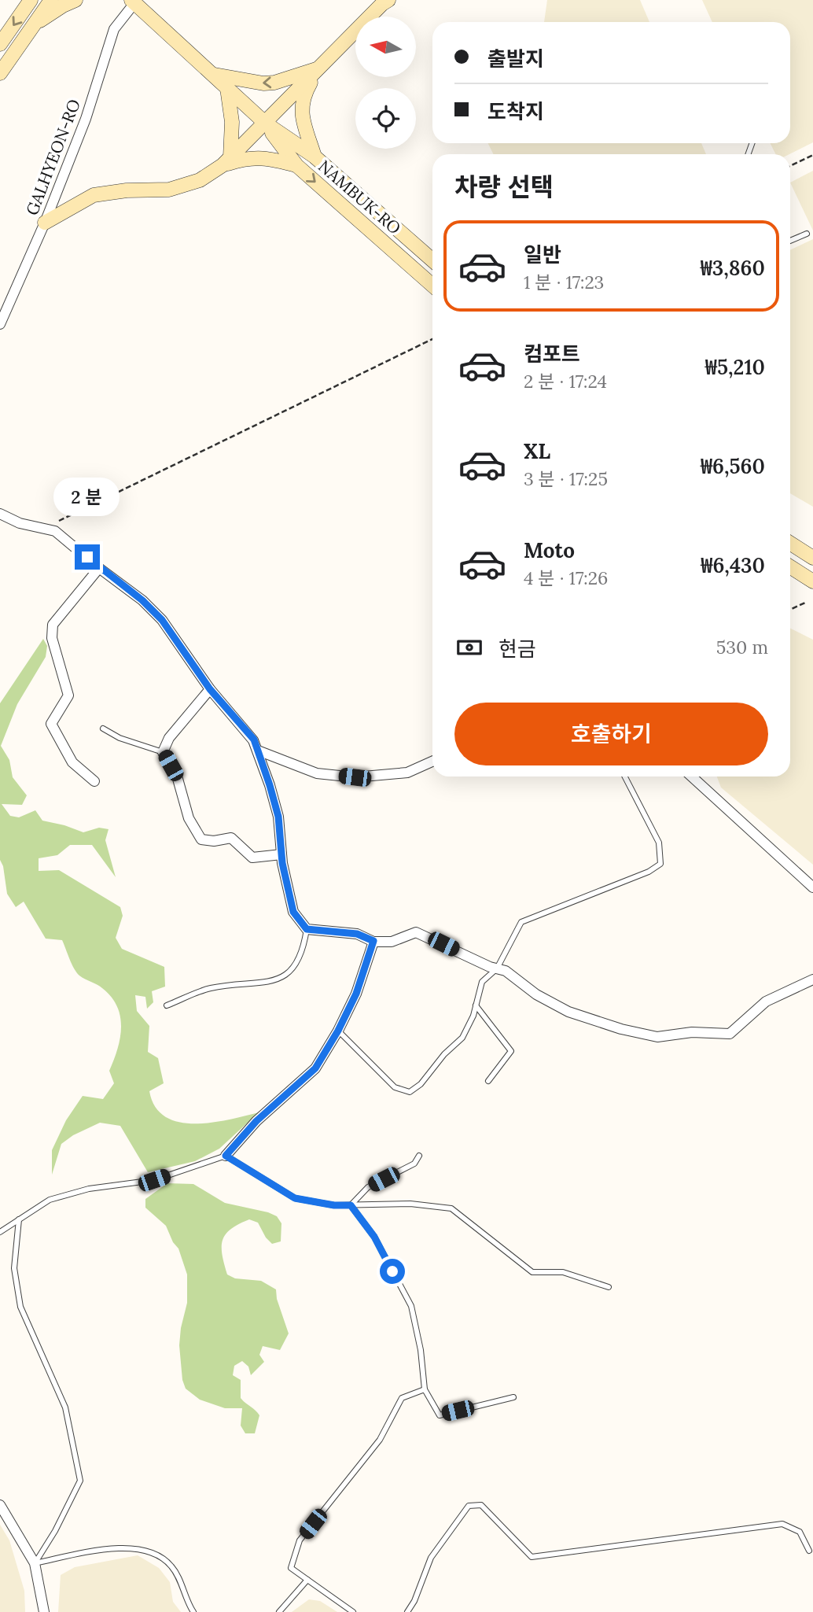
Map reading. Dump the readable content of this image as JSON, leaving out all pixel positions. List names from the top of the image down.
{
  "streets": {
    "main road": ["NAMBUK-RO"],
    "street": ["GALHYEON-RO"]
  },
  "crossings": [
    ["GALHYEON-RO", "NAMBUK-RO"]
  ],
  "north": "left",
  "page": {
    "banner": ["출발지", "도착지"],
    "heading": "차량 선택",
    "list": [
      {
        "name": "일반",
        "note": "1 분 · 17:23",
        "value": "₩3,860"
      },
      {
        "name": "컴포트",
        "note": "2 분 · 17:24",
        "value": "₩5,210"
      },
      {
        "name": "XL",
        "note": "3 분 · 17:25",
        "value": "₩6,560"
      },
      {
        "name": "Moto",
        "note": "4 분 · 17:26",
        "value": "₩6,430"
      }
    ],
    "bubble": "2 분",
    "pay": ["현금", "530 m"],
    "buttons": "호출하기"
  }
}
